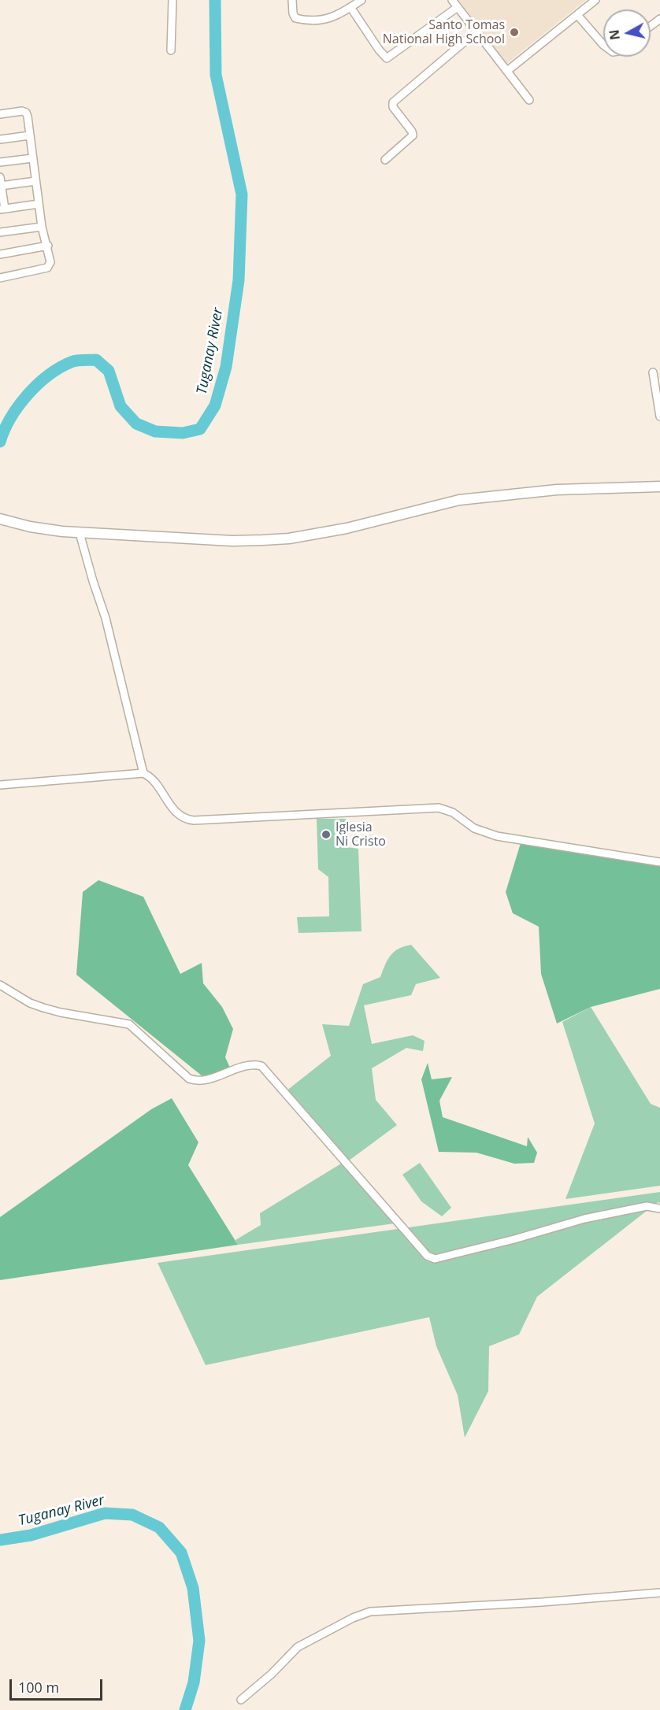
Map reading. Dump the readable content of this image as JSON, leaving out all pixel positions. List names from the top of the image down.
{
  "water": ["Tuganay River"],
  "places": ["Santo Tomas National High School", "Iglesia Ni Cristo"],
  "scale_bar": "100 m",
  "north": "left"
}
